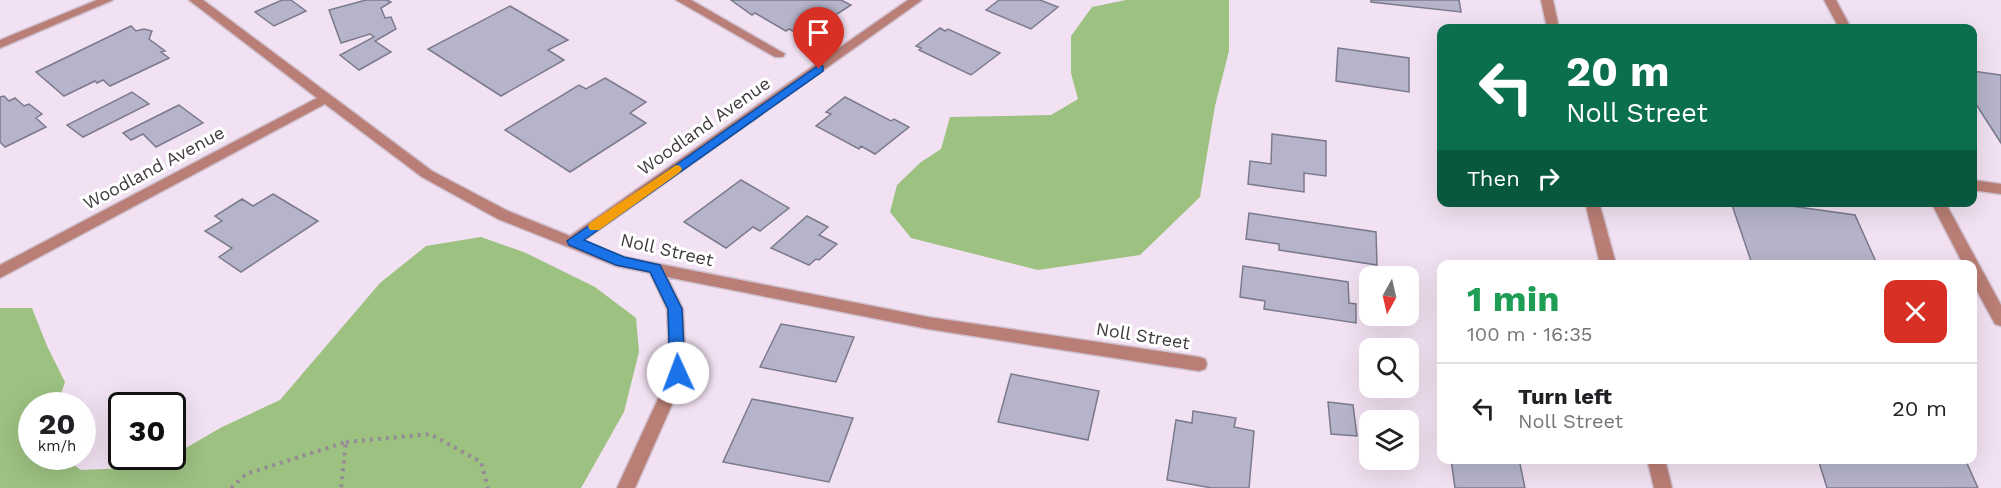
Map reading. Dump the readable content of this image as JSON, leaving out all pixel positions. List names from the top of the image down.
{
  "streets": {
    "street": ["Woodland Avenue", "Noll Street"]
  },
  "crossings": [
    ["Woodland Avenue", "Noll Street"]
  ],
  "north": "bottom",
  "page": {
    "turn": ["20 m", "Noll Street"],
    "then": "Then",
    "heading": ["1 min", "100 m · 16:35"],
    "list": [
      {
        "name": "Turn left",
        "note": "Noll Street",
        "value": "20 m"
      }
    ],
    "speed": "20 km/h",
    "limit": "30"
  }
}
